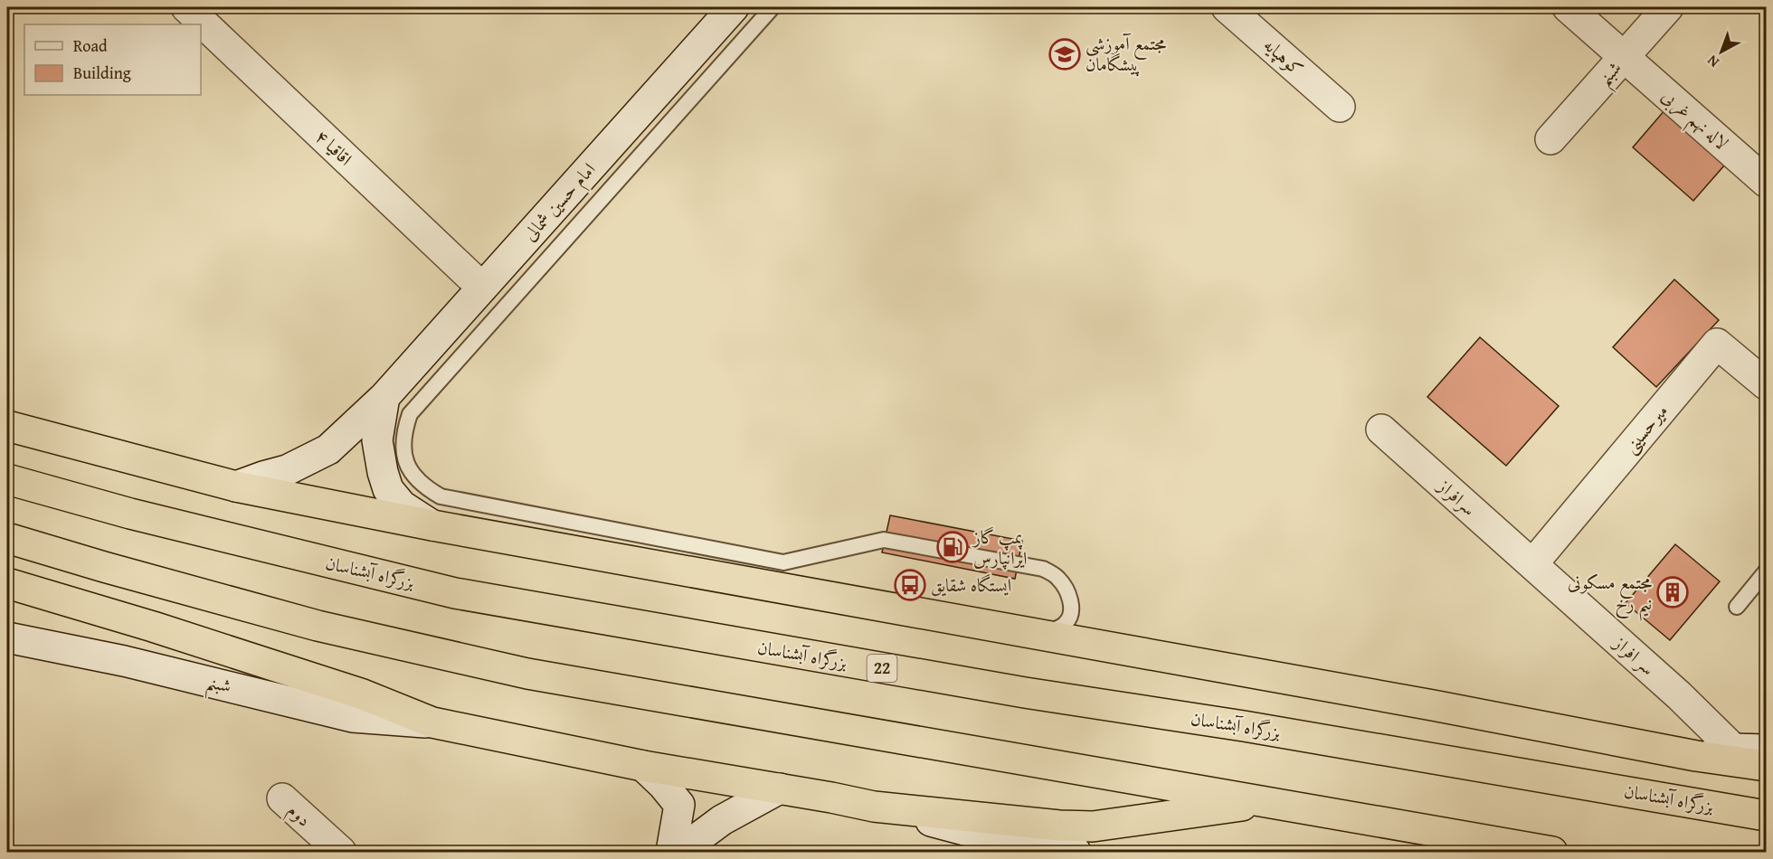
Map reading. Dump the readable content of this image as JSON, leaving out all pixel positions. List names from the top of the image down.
{
  "streets": {
    "highway": ["بزرگراه آبشناسان", "22"],
    "street": [
      "کوهپایه",
      "شبنم",
      "لاله نهم غربی",
      "اقاقیا ۴",
      "امام حسین شمالی",
      "میرحسینی",
      "سرافراز",
      "سر افراز",
      "دوم"
    ]
  },
  "crossings": [
    ["شبنم", "لاله نهم غربی"],
    ["اقاقیا ۴", "امام حسین شمالی"],
    ["میرحسینی", "سرافراز"],
    ["میرحسینی", "سر افراز"],
    ["سرافراز", "سر افراز"]
  ],
  "places": {
    "school or university": ["مجتمع آموزشی پیشگامان"],
    "fuel station": ["پمپ گاز ایرانپارس"],
    "bus stop": ["ایستگاه شقایق"],
    "building": ["مجتمع مسکونی نیم رخ"]
  },
  "legend": ["Road", "Building"],
  "north": "bottom left"
}
